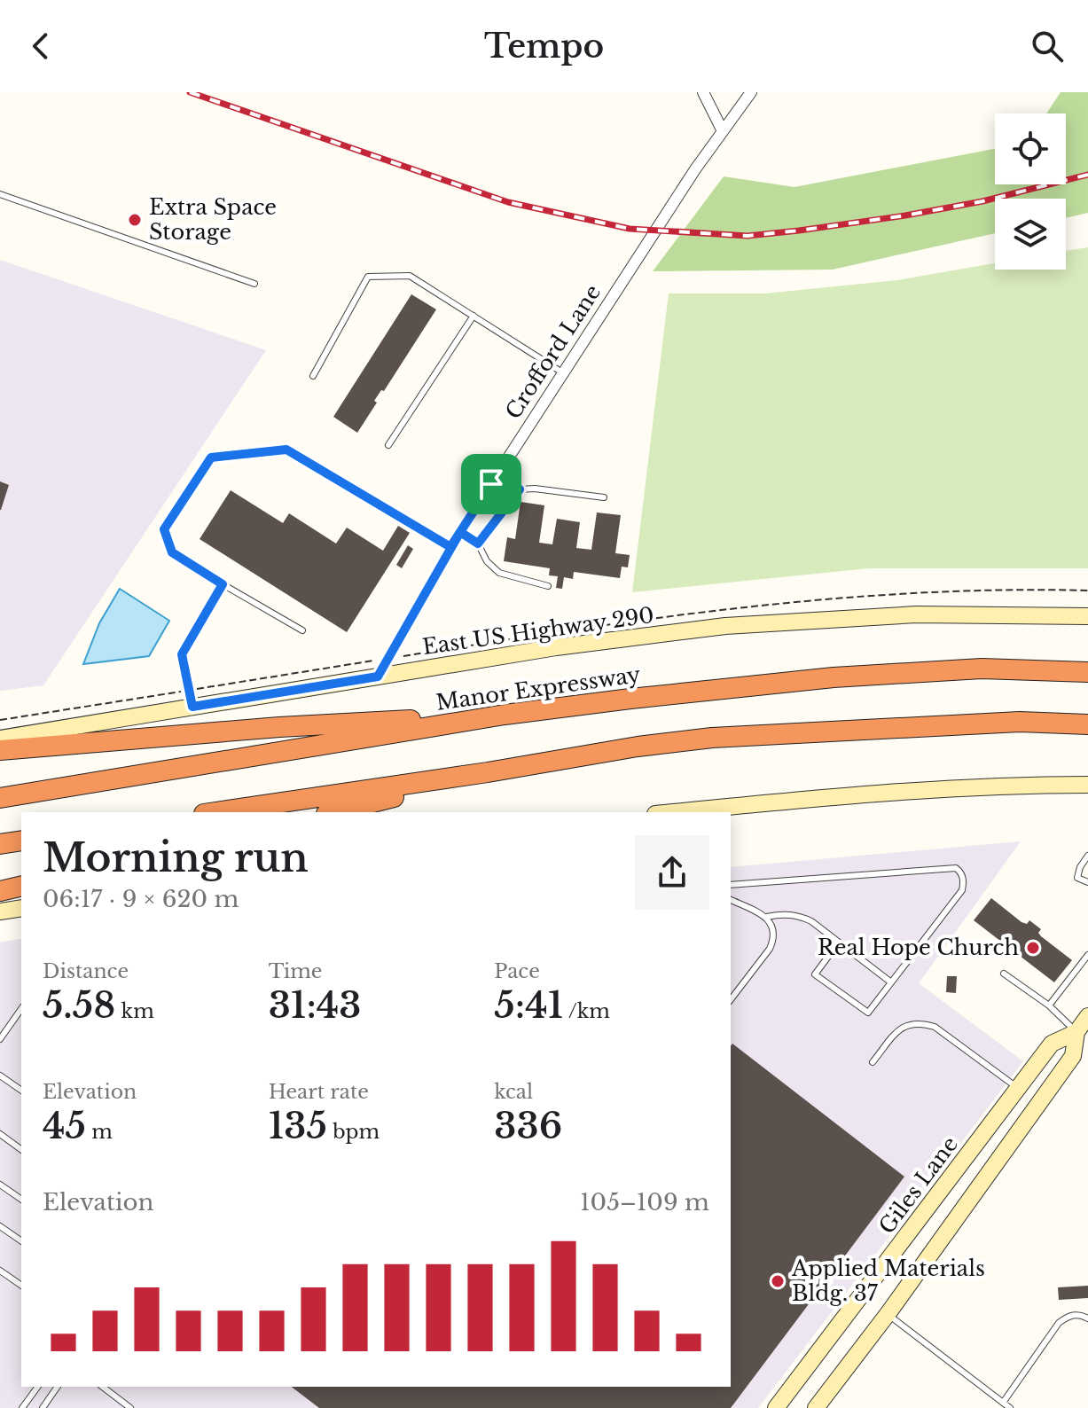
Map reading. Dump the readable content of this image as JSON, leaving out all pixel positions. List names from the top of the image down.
{
  "streets": {
    "highway": ["Manor Expressway"],
    "main road": ["East US Highway 290", "Giles Lane"],
    "street": ["Crofford Lane"]
  },
  "crossings": [
    ["Crofford Lane", "East US Highway 290"]
  ],
  "places": ["Extra Space Storage", "Real Hope Church", "Applied Materials Bldg. 37"],
  "page": {
    "header": "Tempo",
    "heading": ["Morning run", "06:17 · 9 × 620 m"],
    "stats": [
      ["Distance", "5.58 km"],
      ["Time", "31:43"],
      ["Pace", "5:41 /km"],
      ["Elevation", "45 m"],
      ["Heart rate", "135 bpm"],
      ["kcal", "336"]
    ],
    "chart": ["Elevation", "105–109 m"]
  }
}
